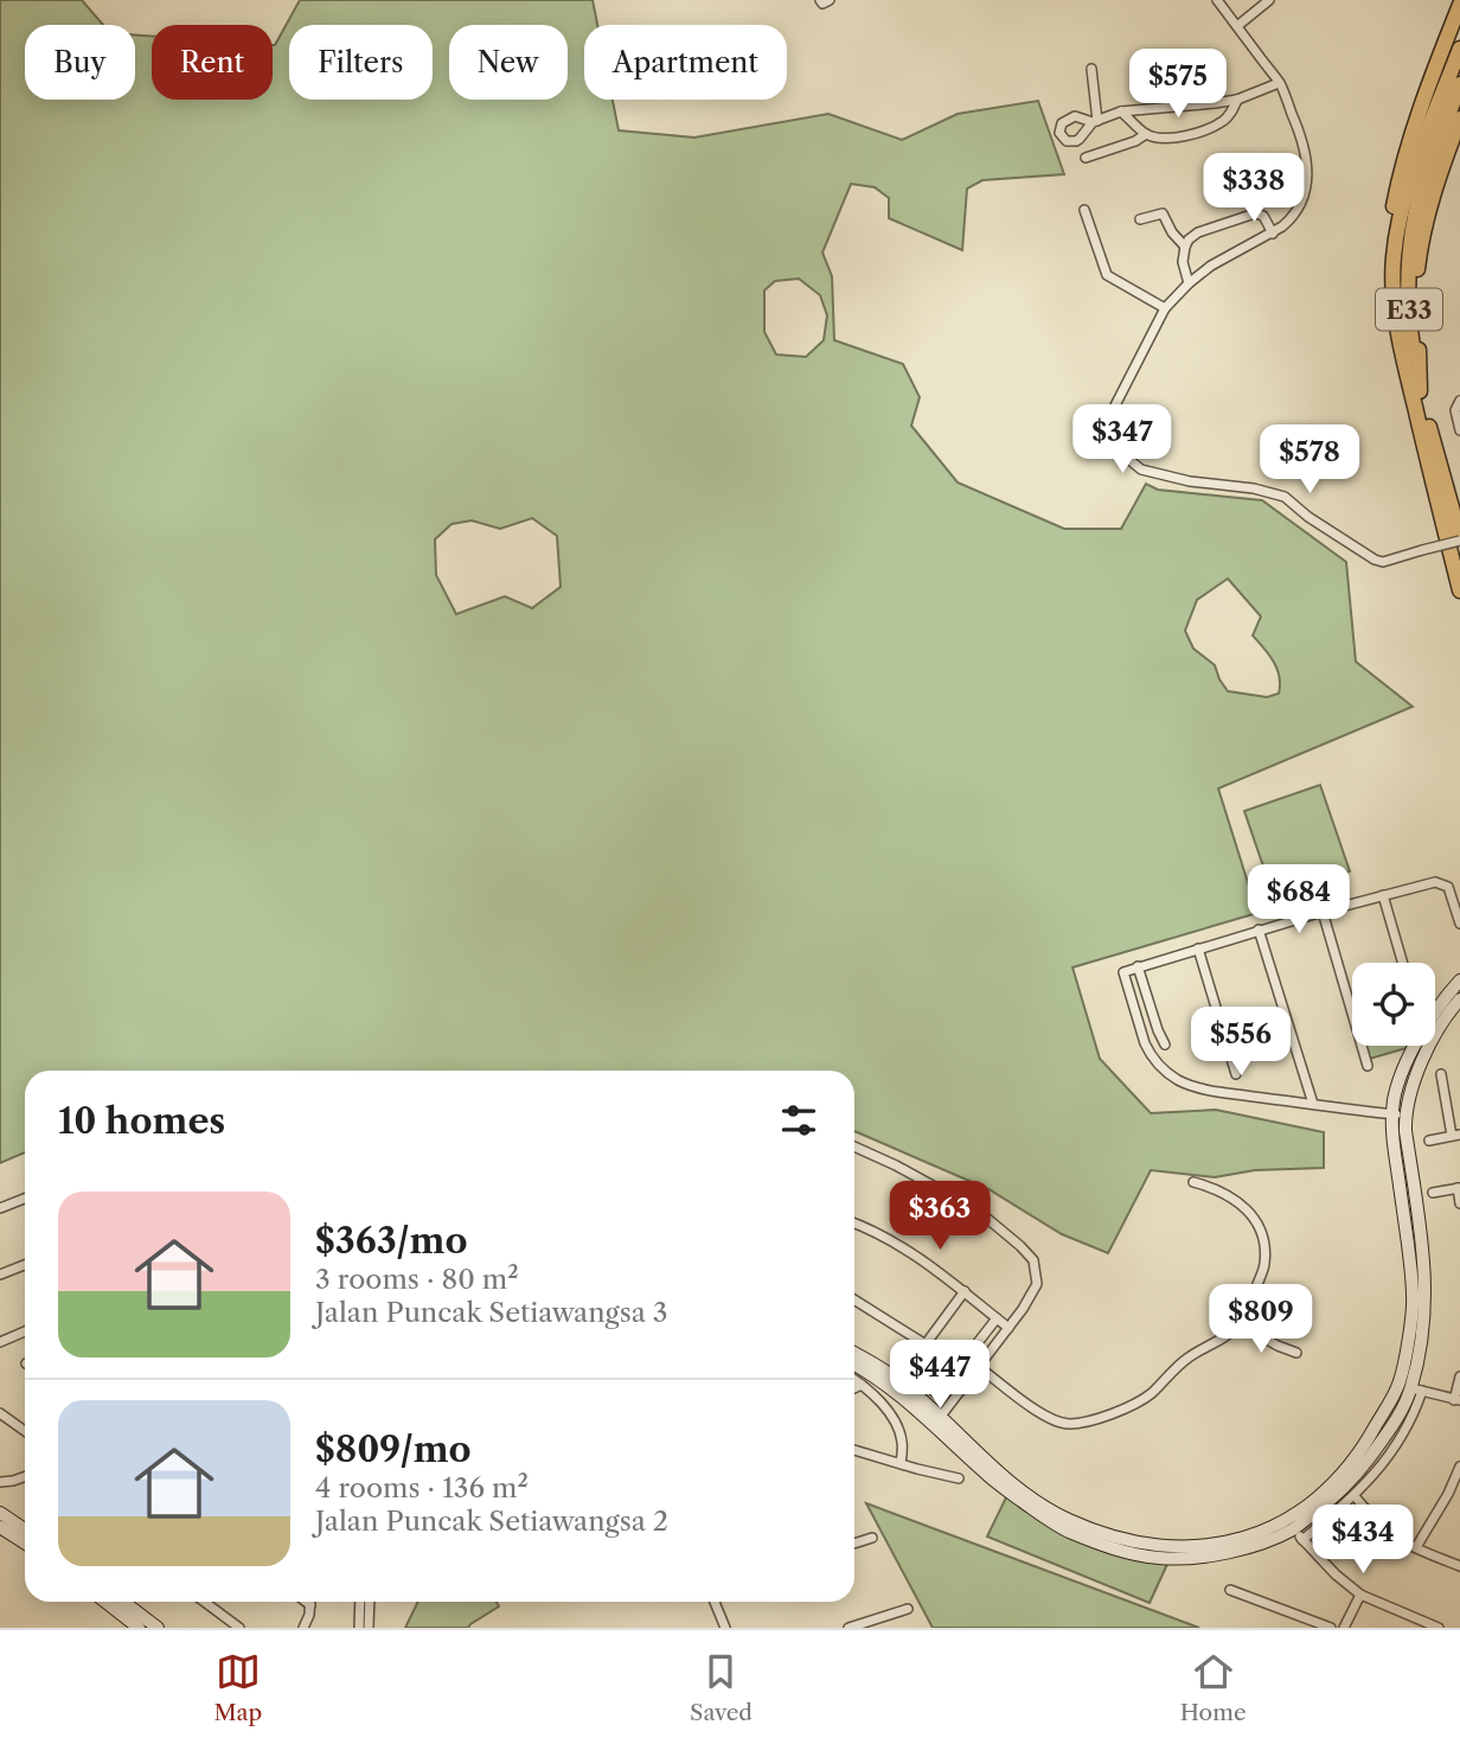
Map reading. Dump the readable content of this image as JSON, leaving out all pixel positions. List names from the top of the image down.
{
  "streets": {
    "highway": ["E33"]
  },
  "page": {
    "chip": [
      "Buy",
      "Rent",
      "Filters",
      "New",
      "Apartment"
    ],
    "price": [
      "$575",
      "$338",
      "$347",
      "$578",
      "$684",
      "$556",
      "$363",
      "$809",
      "$447",
      "$434"
    ],
    "heading": "10 homes",
    "list": [
      {
        "name": "$363/mo",
        "note": "3 rooms · 80 m² · Jalan Puncak Setiawangsa 3"
      },
      {
        "name": "$809/mo",
        "note": "4 rooms · 136 m² · Jalan Puncak Setiawangsa 2"
      }
    ],
    "tabs": ["Map", "Saved", "Home"]
  }
}
